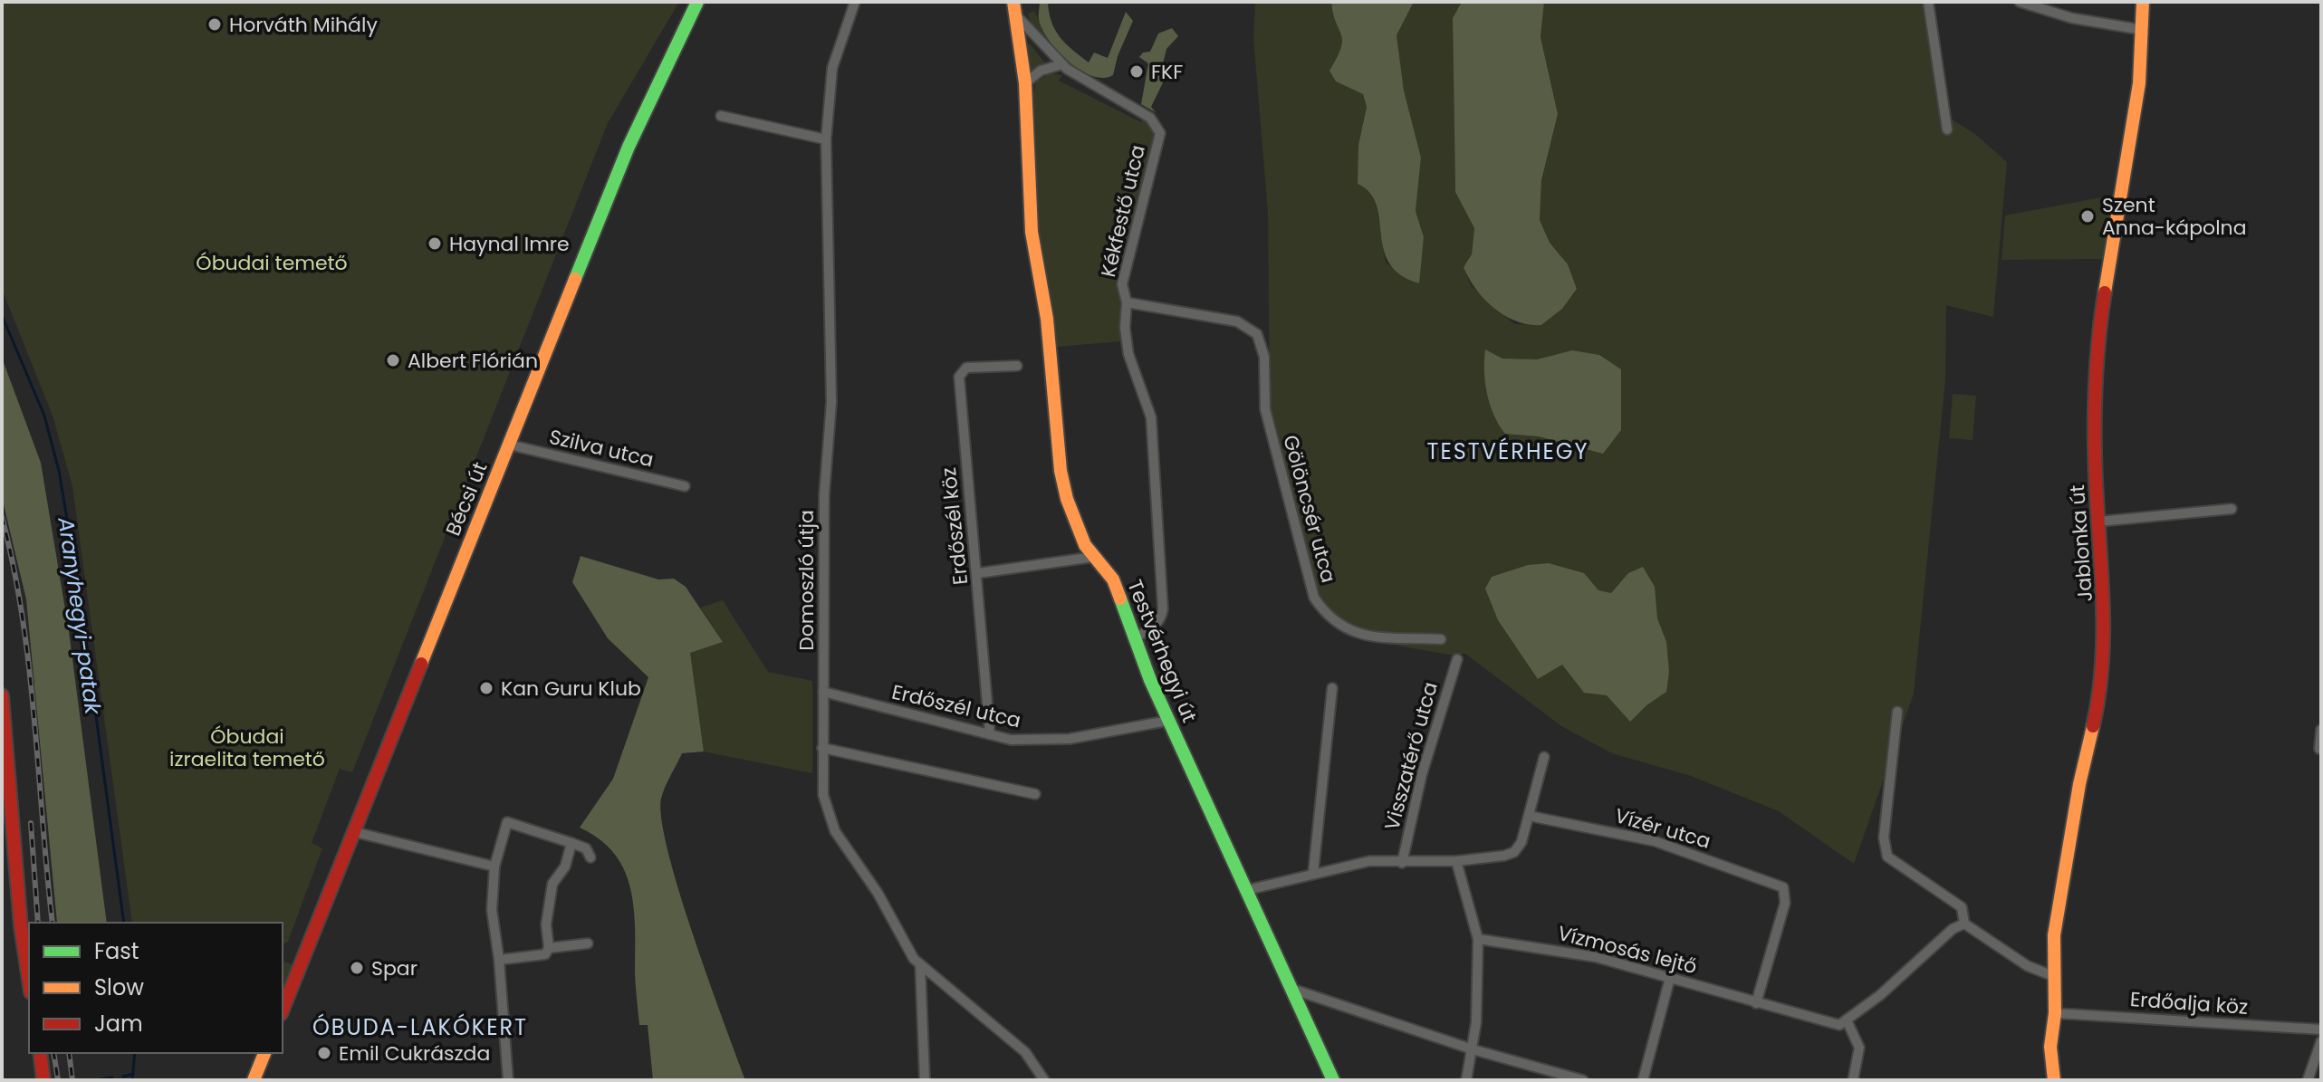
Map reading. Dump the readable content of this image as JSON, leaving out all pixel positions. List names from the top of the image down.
{
  "streets": {
    "street": [
      "Kékfestő utca",
      "Szilva utca",
      "Bécsi út",
      "Gölöncsér utca",
      "Erdőszél köz",
      "Jablonka út",
      "Domoszló útja",
      "Testvérhegyi út",
      "Erdőszél utca",
      "Visszatérő utca",
      "Vízér utca",
      "Vízmosás lejtő",
      "Erdőalja köz"
    ]
  },
  "crossings": [
    ["Kékfestő utca", "Gölöncsér utca"],
    ["Kékfestő utca", "Testvérhegyi út"],
    ["Szilva utca", "Bécsi út"],
    ["Erdőszél köz", "Erdőszél utca"],
    ["Jablonka út", "Erdőalja köz"],
    ["Domoszló útja", "Erdőszél utca"],
    ["Testvérhegyi út", "Erdőszél utca"],
    ["Vízér utca", "Vízmosás lejtő"]
  ],
  "districts": ["TESTVÉRHEGY", "ÓBUDA-LAKÓKERT"],
  "water": ["Aranyhegyi-patak"],
  "parks": ["Óbudai temető", "Óbudai izraelita temető"],
  "places": [
    "Horváth Mihály",
    "FKF",
    "Szent Anna-kápolna",
    "Haynal Imre",
    "Albert Flórián",
    "Kan Guru Klub",
    "Spar",
    "Emil Cukrászda"
  ],
  "legend": ["Fast", "Slow", "Jam"]
}
